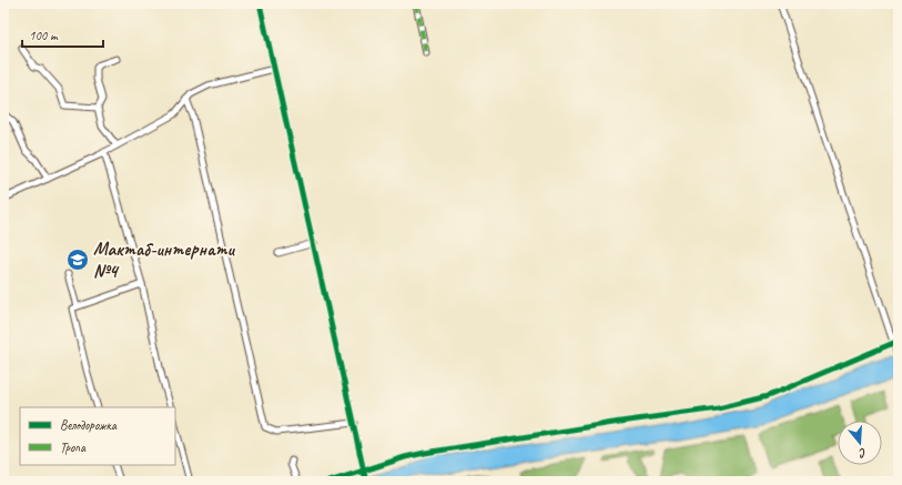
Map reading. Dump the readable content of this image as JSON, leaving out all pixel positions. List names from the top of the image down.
{
  "places": {
    "school or university": ["Мактаб-интернати №4"]
  },
  "legend": ["Велодорожка", "Тропа"],
  "scale_bar": "100 m",
  "north": "bottom"
}
